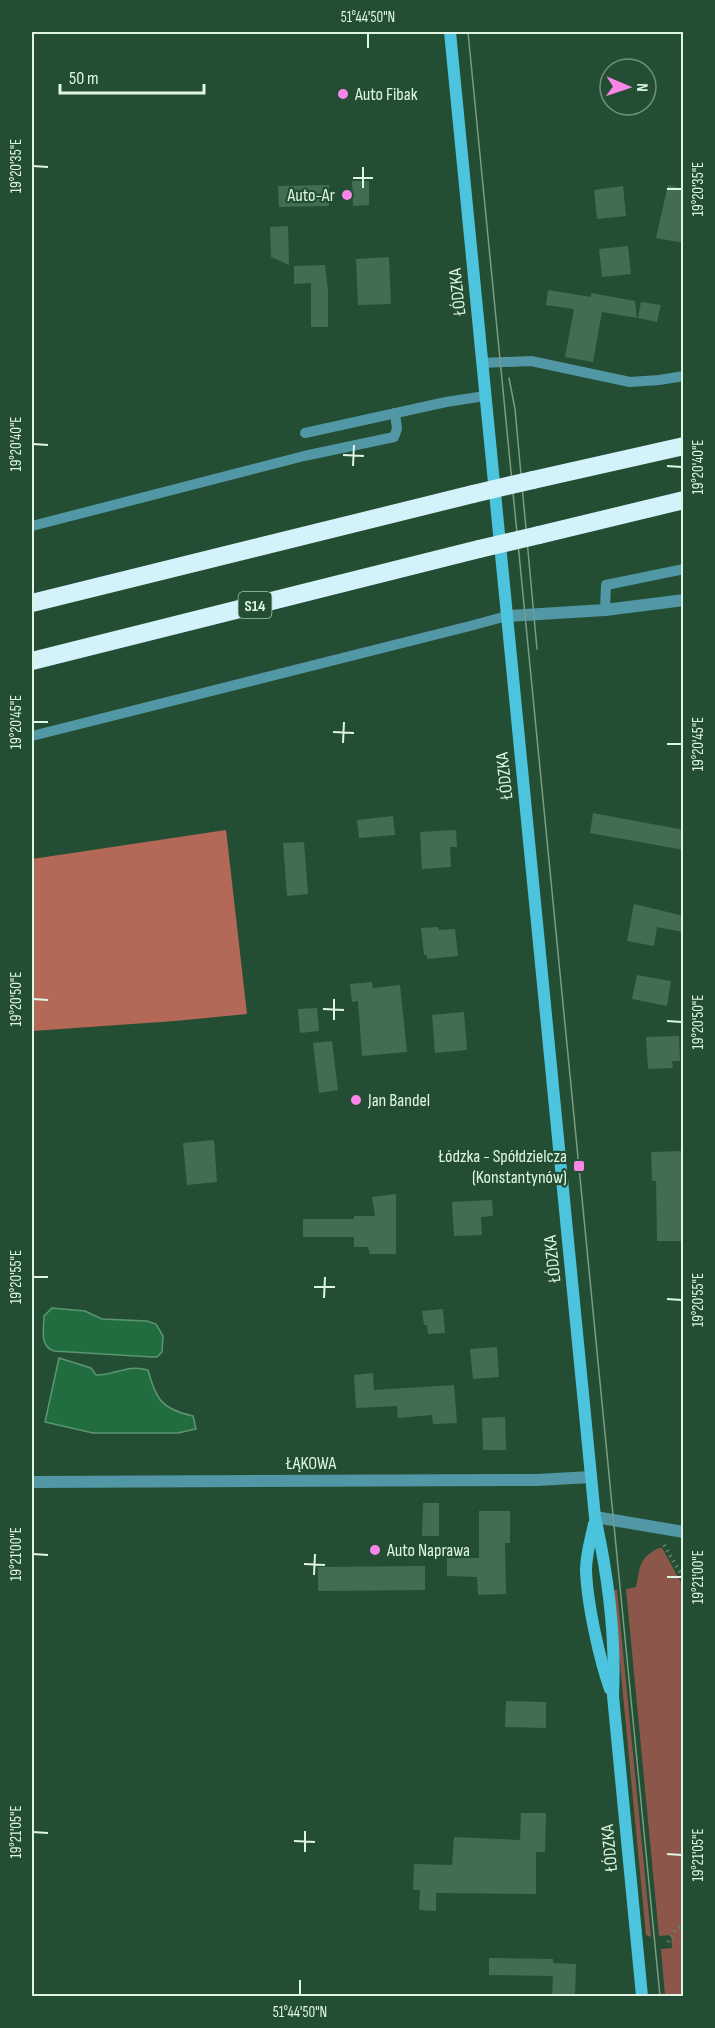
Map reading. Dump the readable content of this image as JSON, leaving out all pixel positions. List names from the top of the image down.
{
  "streets": {
    "highway": ["S14"],
    "main road": ["ŁÓDZKA"],
    "street": ["ŁĄKOWA"]
  },
  "crossings": [
    ["ŁÓDZKA", "ŁĄKOWA"]
  ],
  "places": {
    "other": [
      "Auto Fibak",
      "Auto-Ar",
      "Jan Bandel",
      "Auto Naprawa"
    ],
    "transit": ["Łódzka - Spółdzielcza (Konstantynów)"]
  },
  "scale_bar": "50 m",
  "north": "right",
  "coordinates": [
    "51°44'50\"N",
    "19°20'35\"E",
    "19°20'40\"E",
    "19°20'45\"E",
    "19°20'50\"E",
    "19°20'55\"E",
    "19°21'00\"E",
    "19°21'05\"E"
  ]
}
